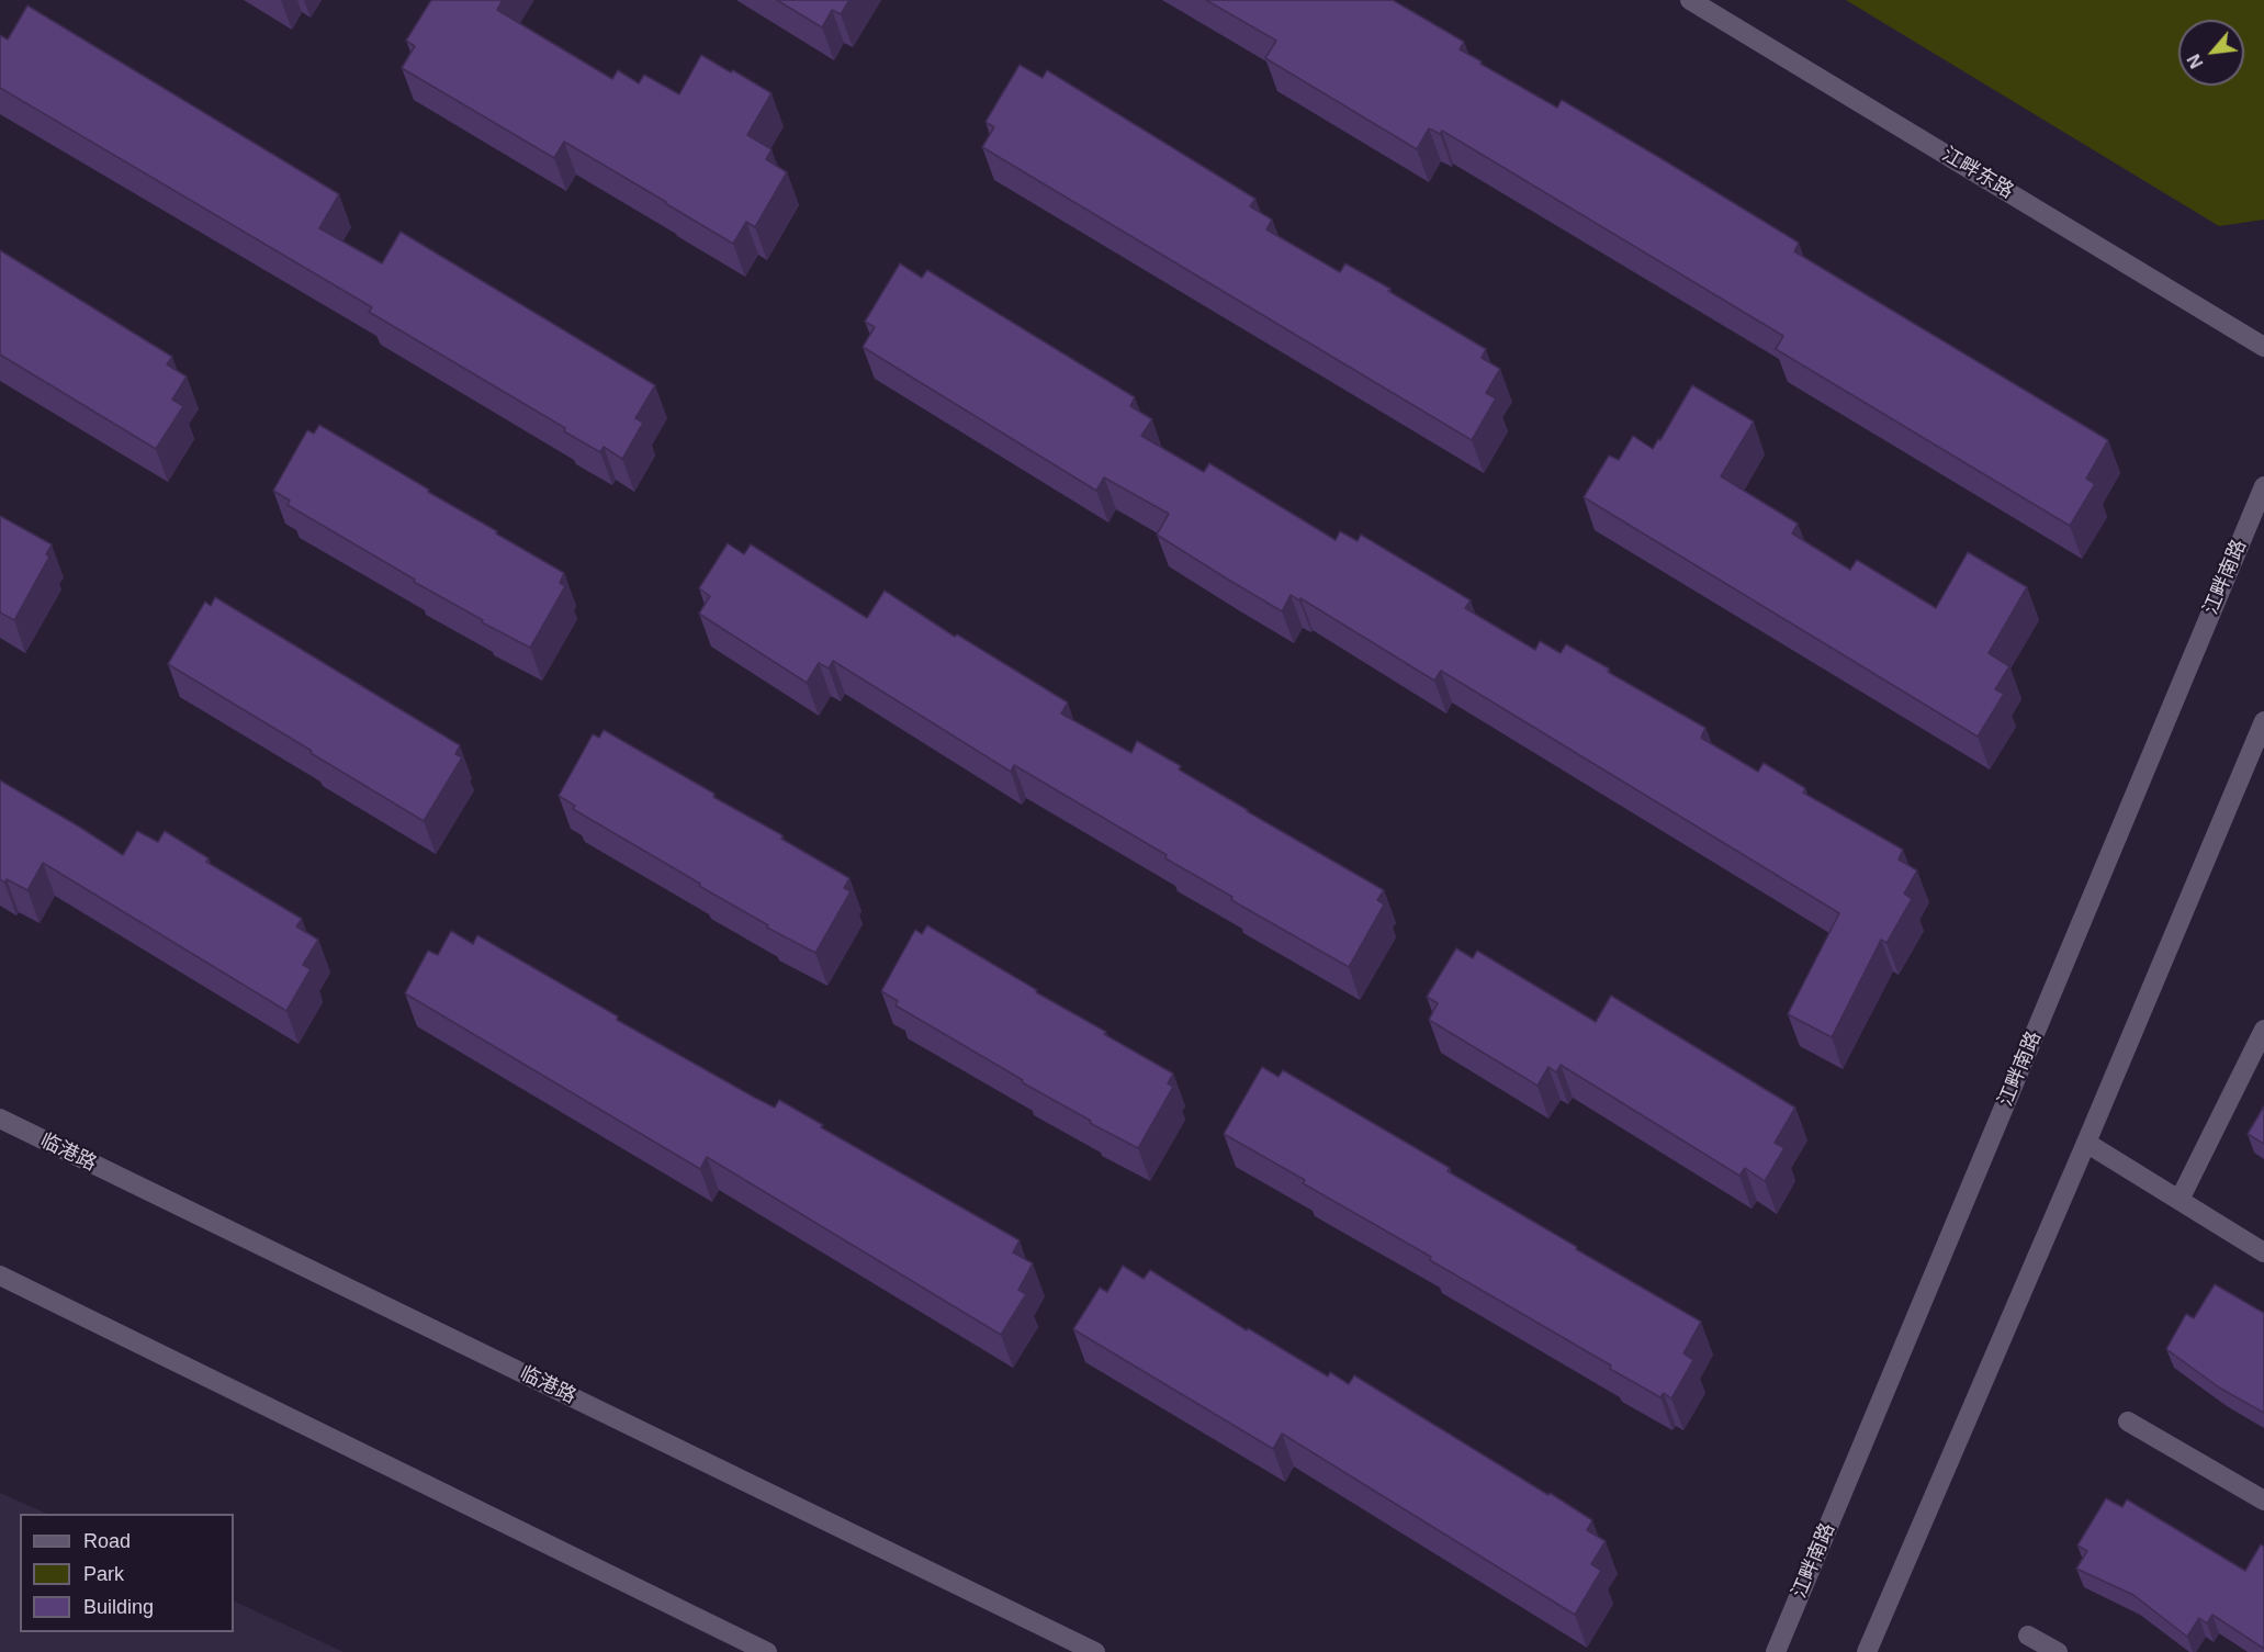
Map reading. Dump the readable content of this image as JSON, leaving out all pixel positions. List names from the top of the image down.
{
  "streets": {
    "street": ["江畔东路", "江畔南路", "临港路"]
  },
  "legend": ["Road", "Park", "Building"],
  "north": "bottom left"
}
